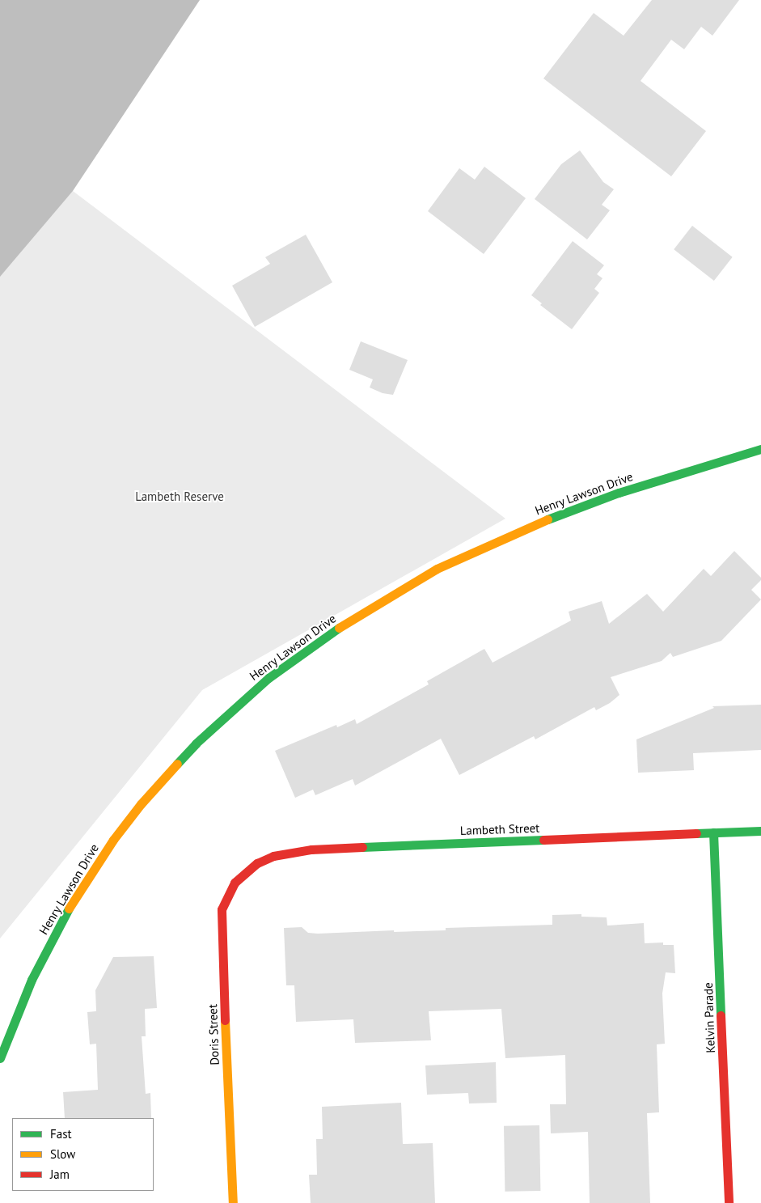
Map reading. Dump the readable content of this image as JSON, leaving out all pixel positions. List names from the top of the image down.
{
  "streets": {
    "street": [
      "Henry Lawson Drive",
      "Lambeth Street",
      "Kelvin Parade",
      "Doris Street"
    ]
  },
  "crossings": [
    ["Lambeth Street", "Kelvin Parade"],
    ["Lambeth Street", "Doris Street"]
  ],
  "parks": ["Lambeth Reserve"],
  "legend": ["Fast", "Slow", "Jam"]
}
